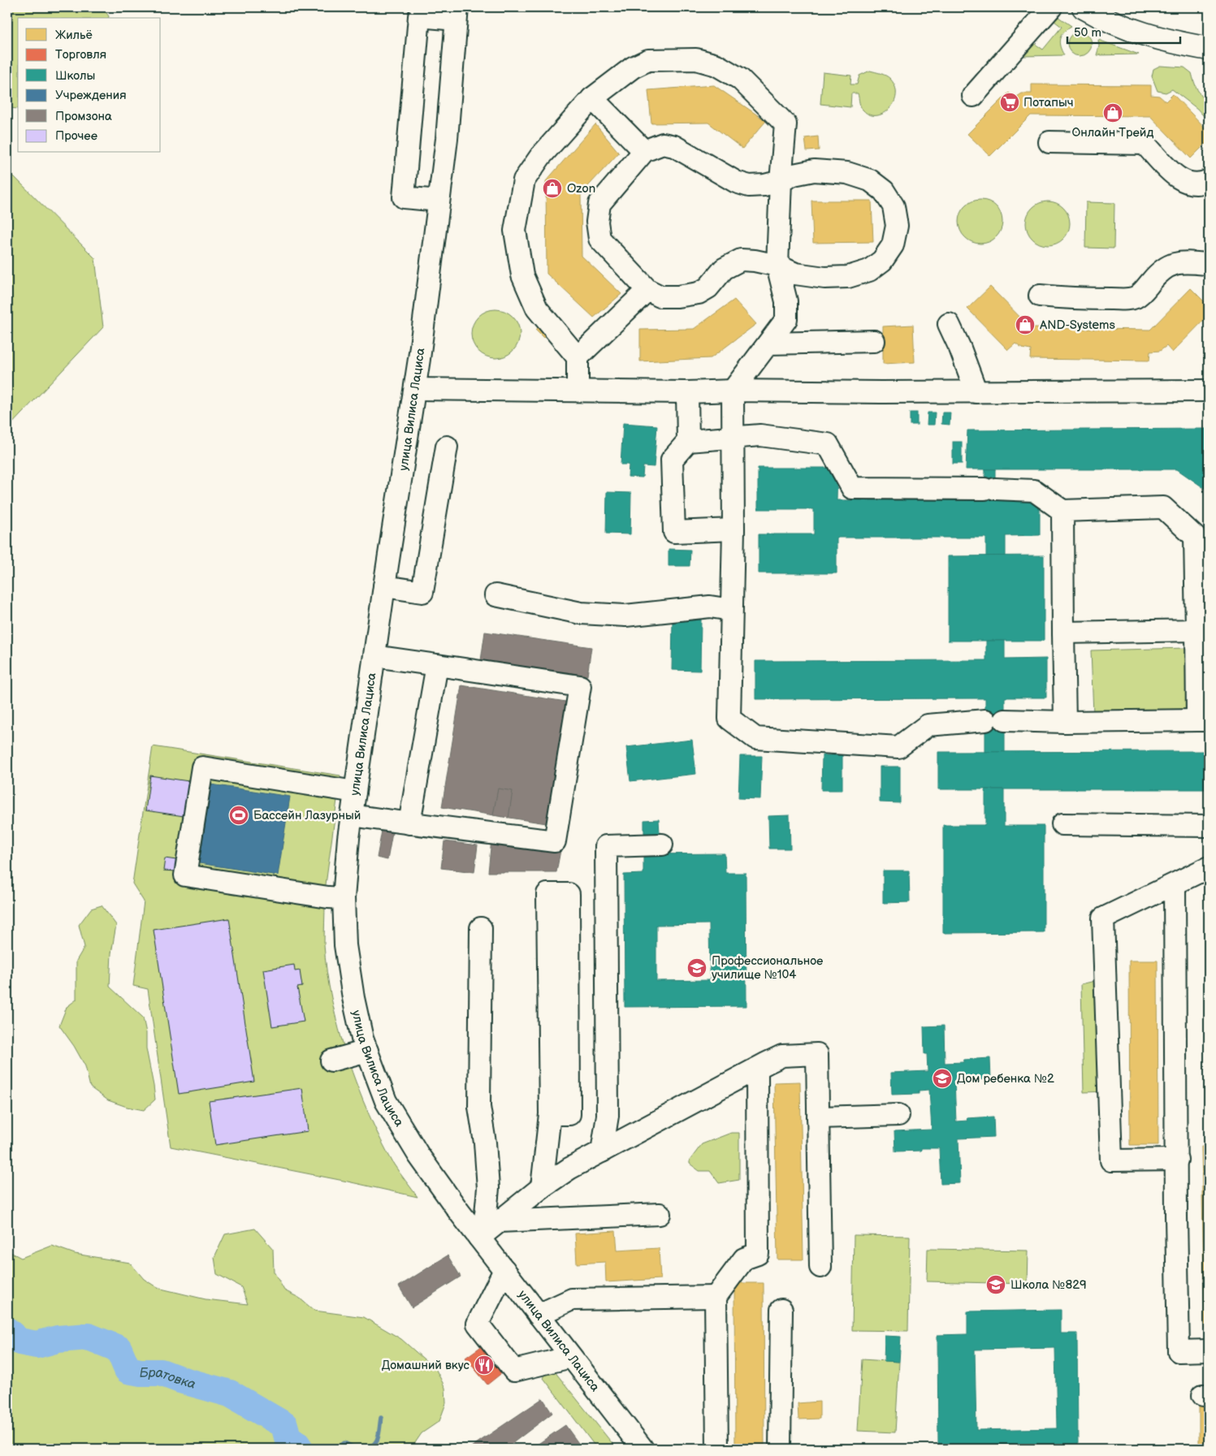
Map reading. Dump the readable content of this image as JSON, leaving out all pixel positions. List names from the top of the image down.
{
  "streets": {
    "street": ["улица Вилиса Лациса"]
  },
  "water": ["Братовка"],
  "places": {
    "supermarket": ["Потапыч"],
    "shop": ["Онлайн Трейд", "Ozon", "AND-Systems"],
    "sports": ["Бассейн Лазурный"],
    "school or university": ["Профессиональное училище №104", "Дом ребенка №2", "Школа №829"],
    "restaurant": ["Домашний вкус"]
  },
  "legend": [
    "Жильё",
    "Торговля",
    "Школы",
    "Учреждения",
    "Промзона",
    "Прочее"
  ],
  "scale_bar": "50 m"
}
